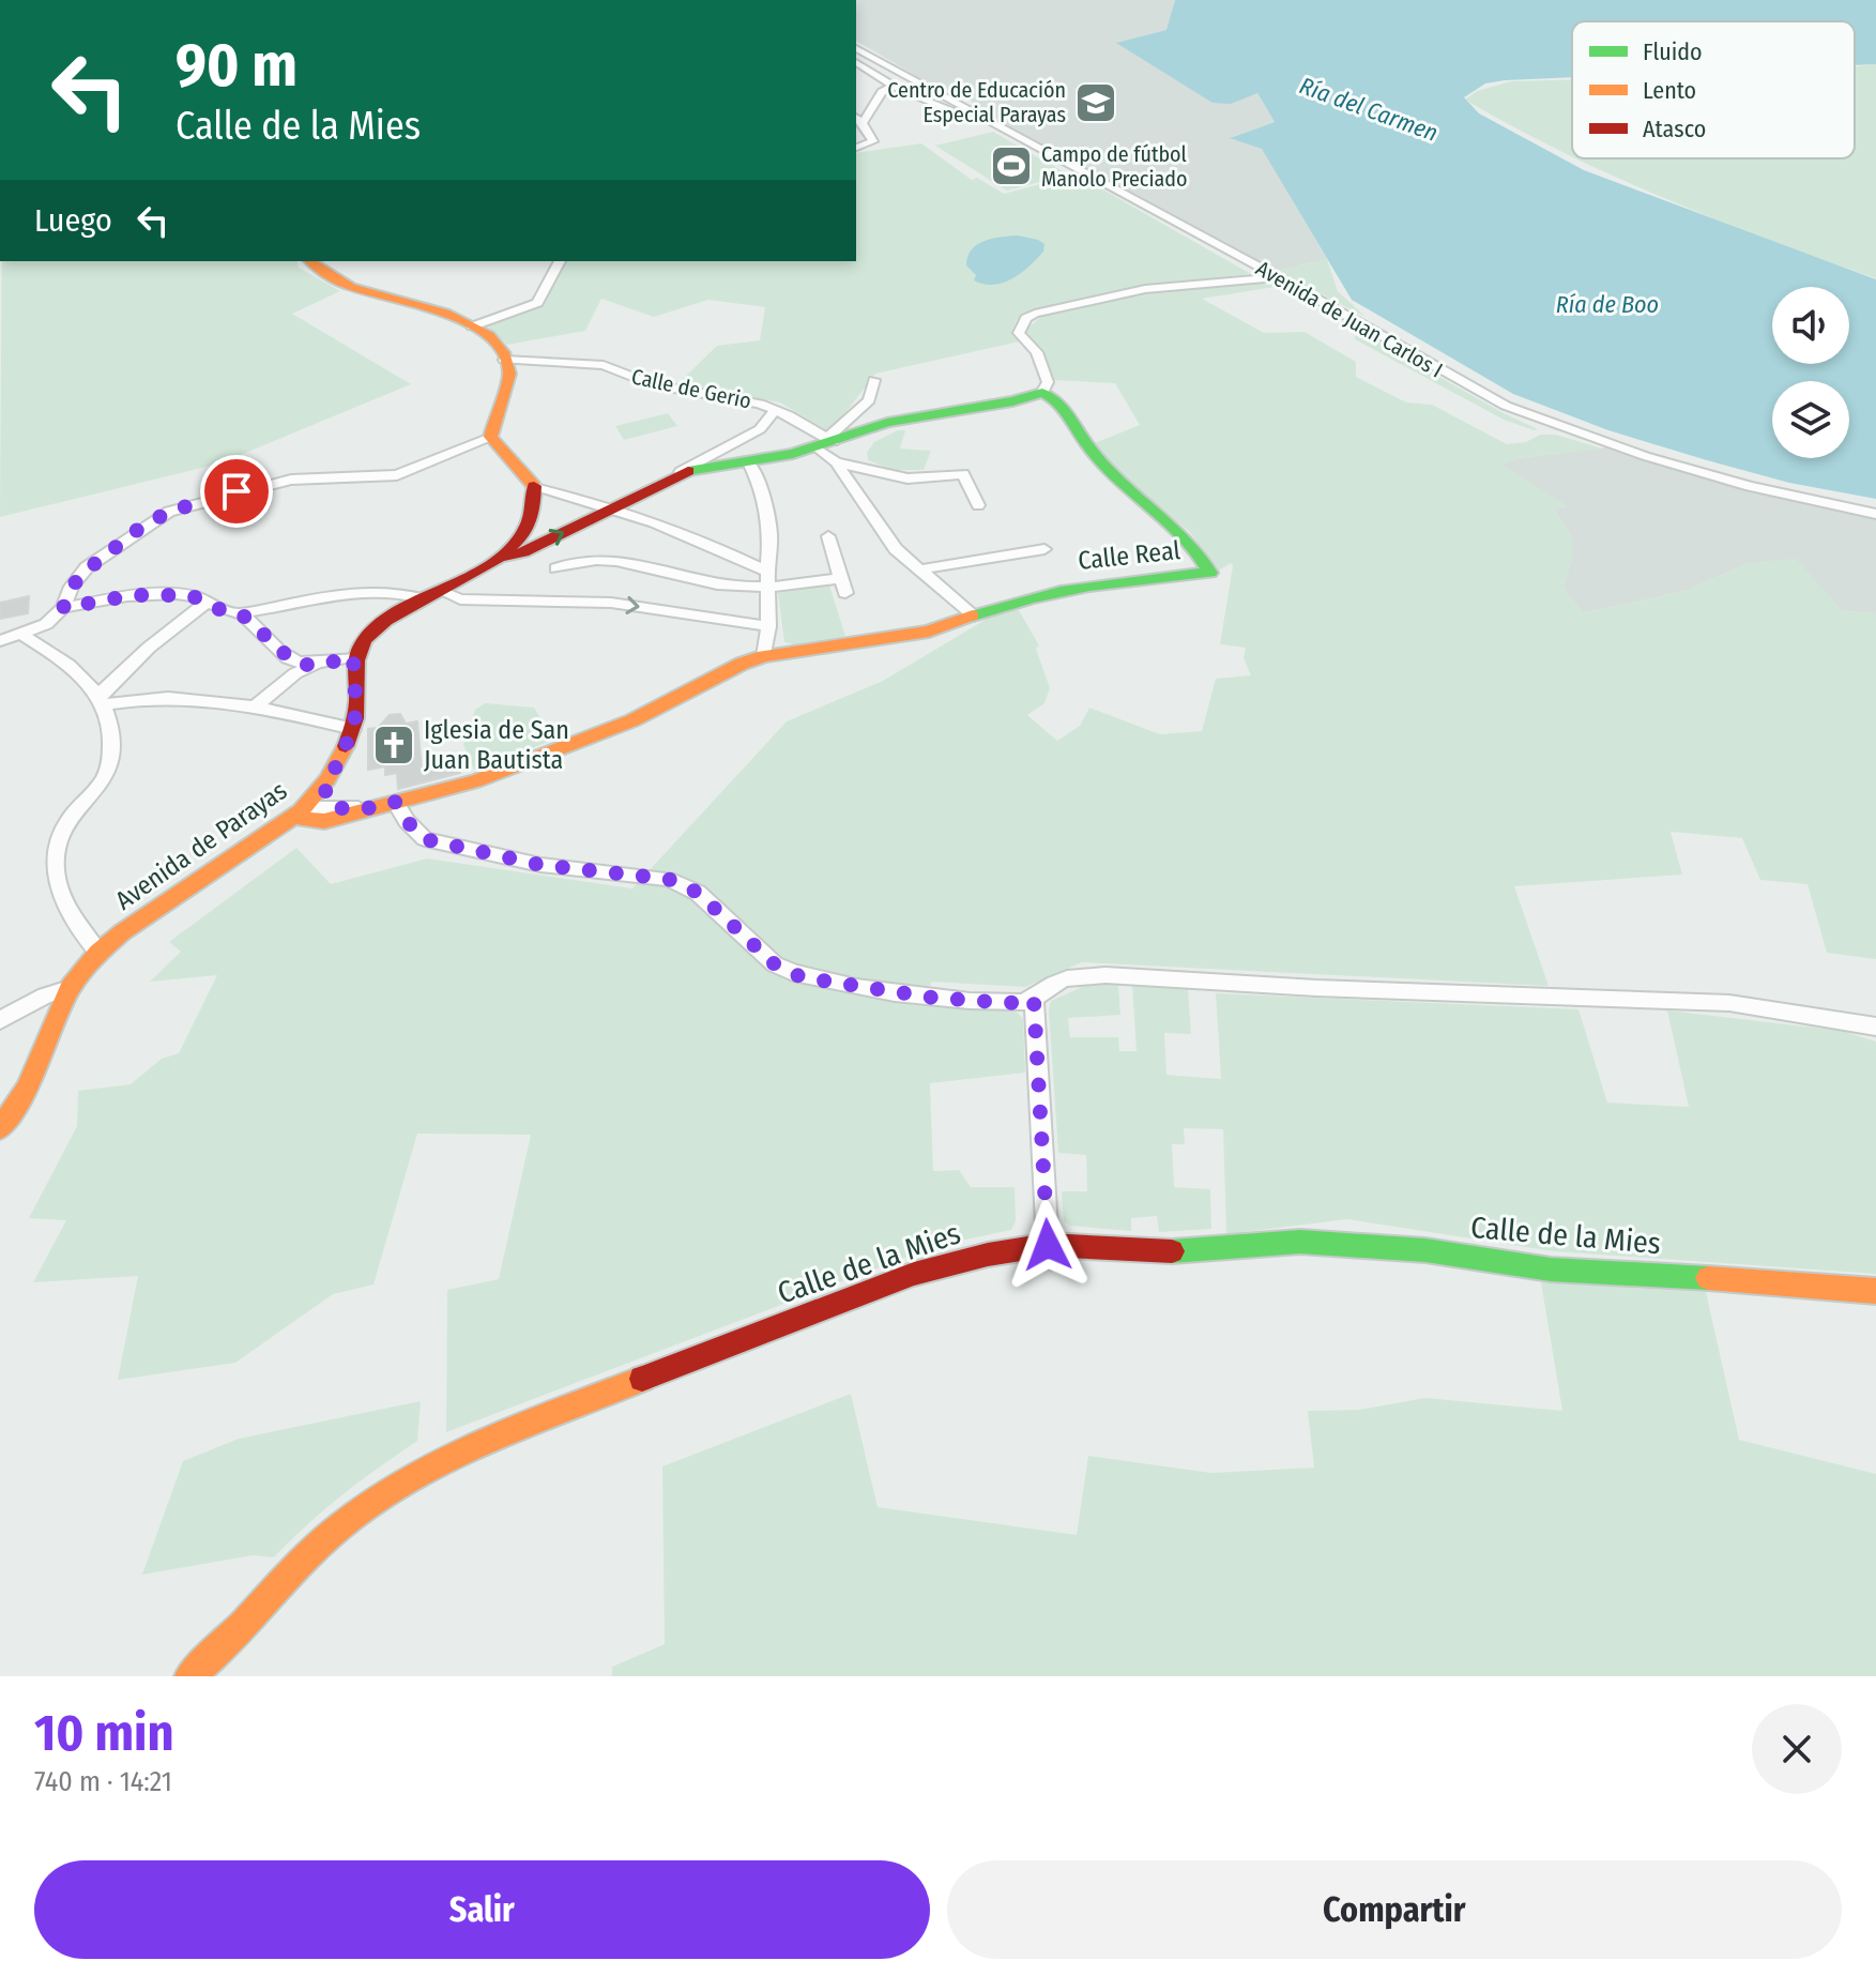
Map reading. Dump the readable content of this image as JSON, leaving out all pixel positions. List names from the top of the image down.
{
  "streets": {
    "street": [
      "Avenida de Juan Carlos I",
      "Calle de Gerio",
      "Calle Real",
      "Avenida de Parayas",
      "Calle de la Mies"
    ]
  },
  "crossings": [
    ["Calle Real", "Avenida de Parayas"]
  ],
  "water": ["Ría del Carmen", "Ría de Boo"],
  "places": {
    "school or university": ["Centro de Educación Especial Parayas"],
    "sports": ["Campo de fútbol Manolo Preciado"],
    "church": ["Iglesia de San Juan Bautista"]
  },
  "legend": ["Fluido", "Lento", "Atasco"],
  "page": {
    "turn": ["90 m", "Calle de la Mies"],
    "then": "Luego",
    "heading": ["10 min", "740 m · 14:21"],
    "buttons": ["Salir", "Compartir"]
  }
}
